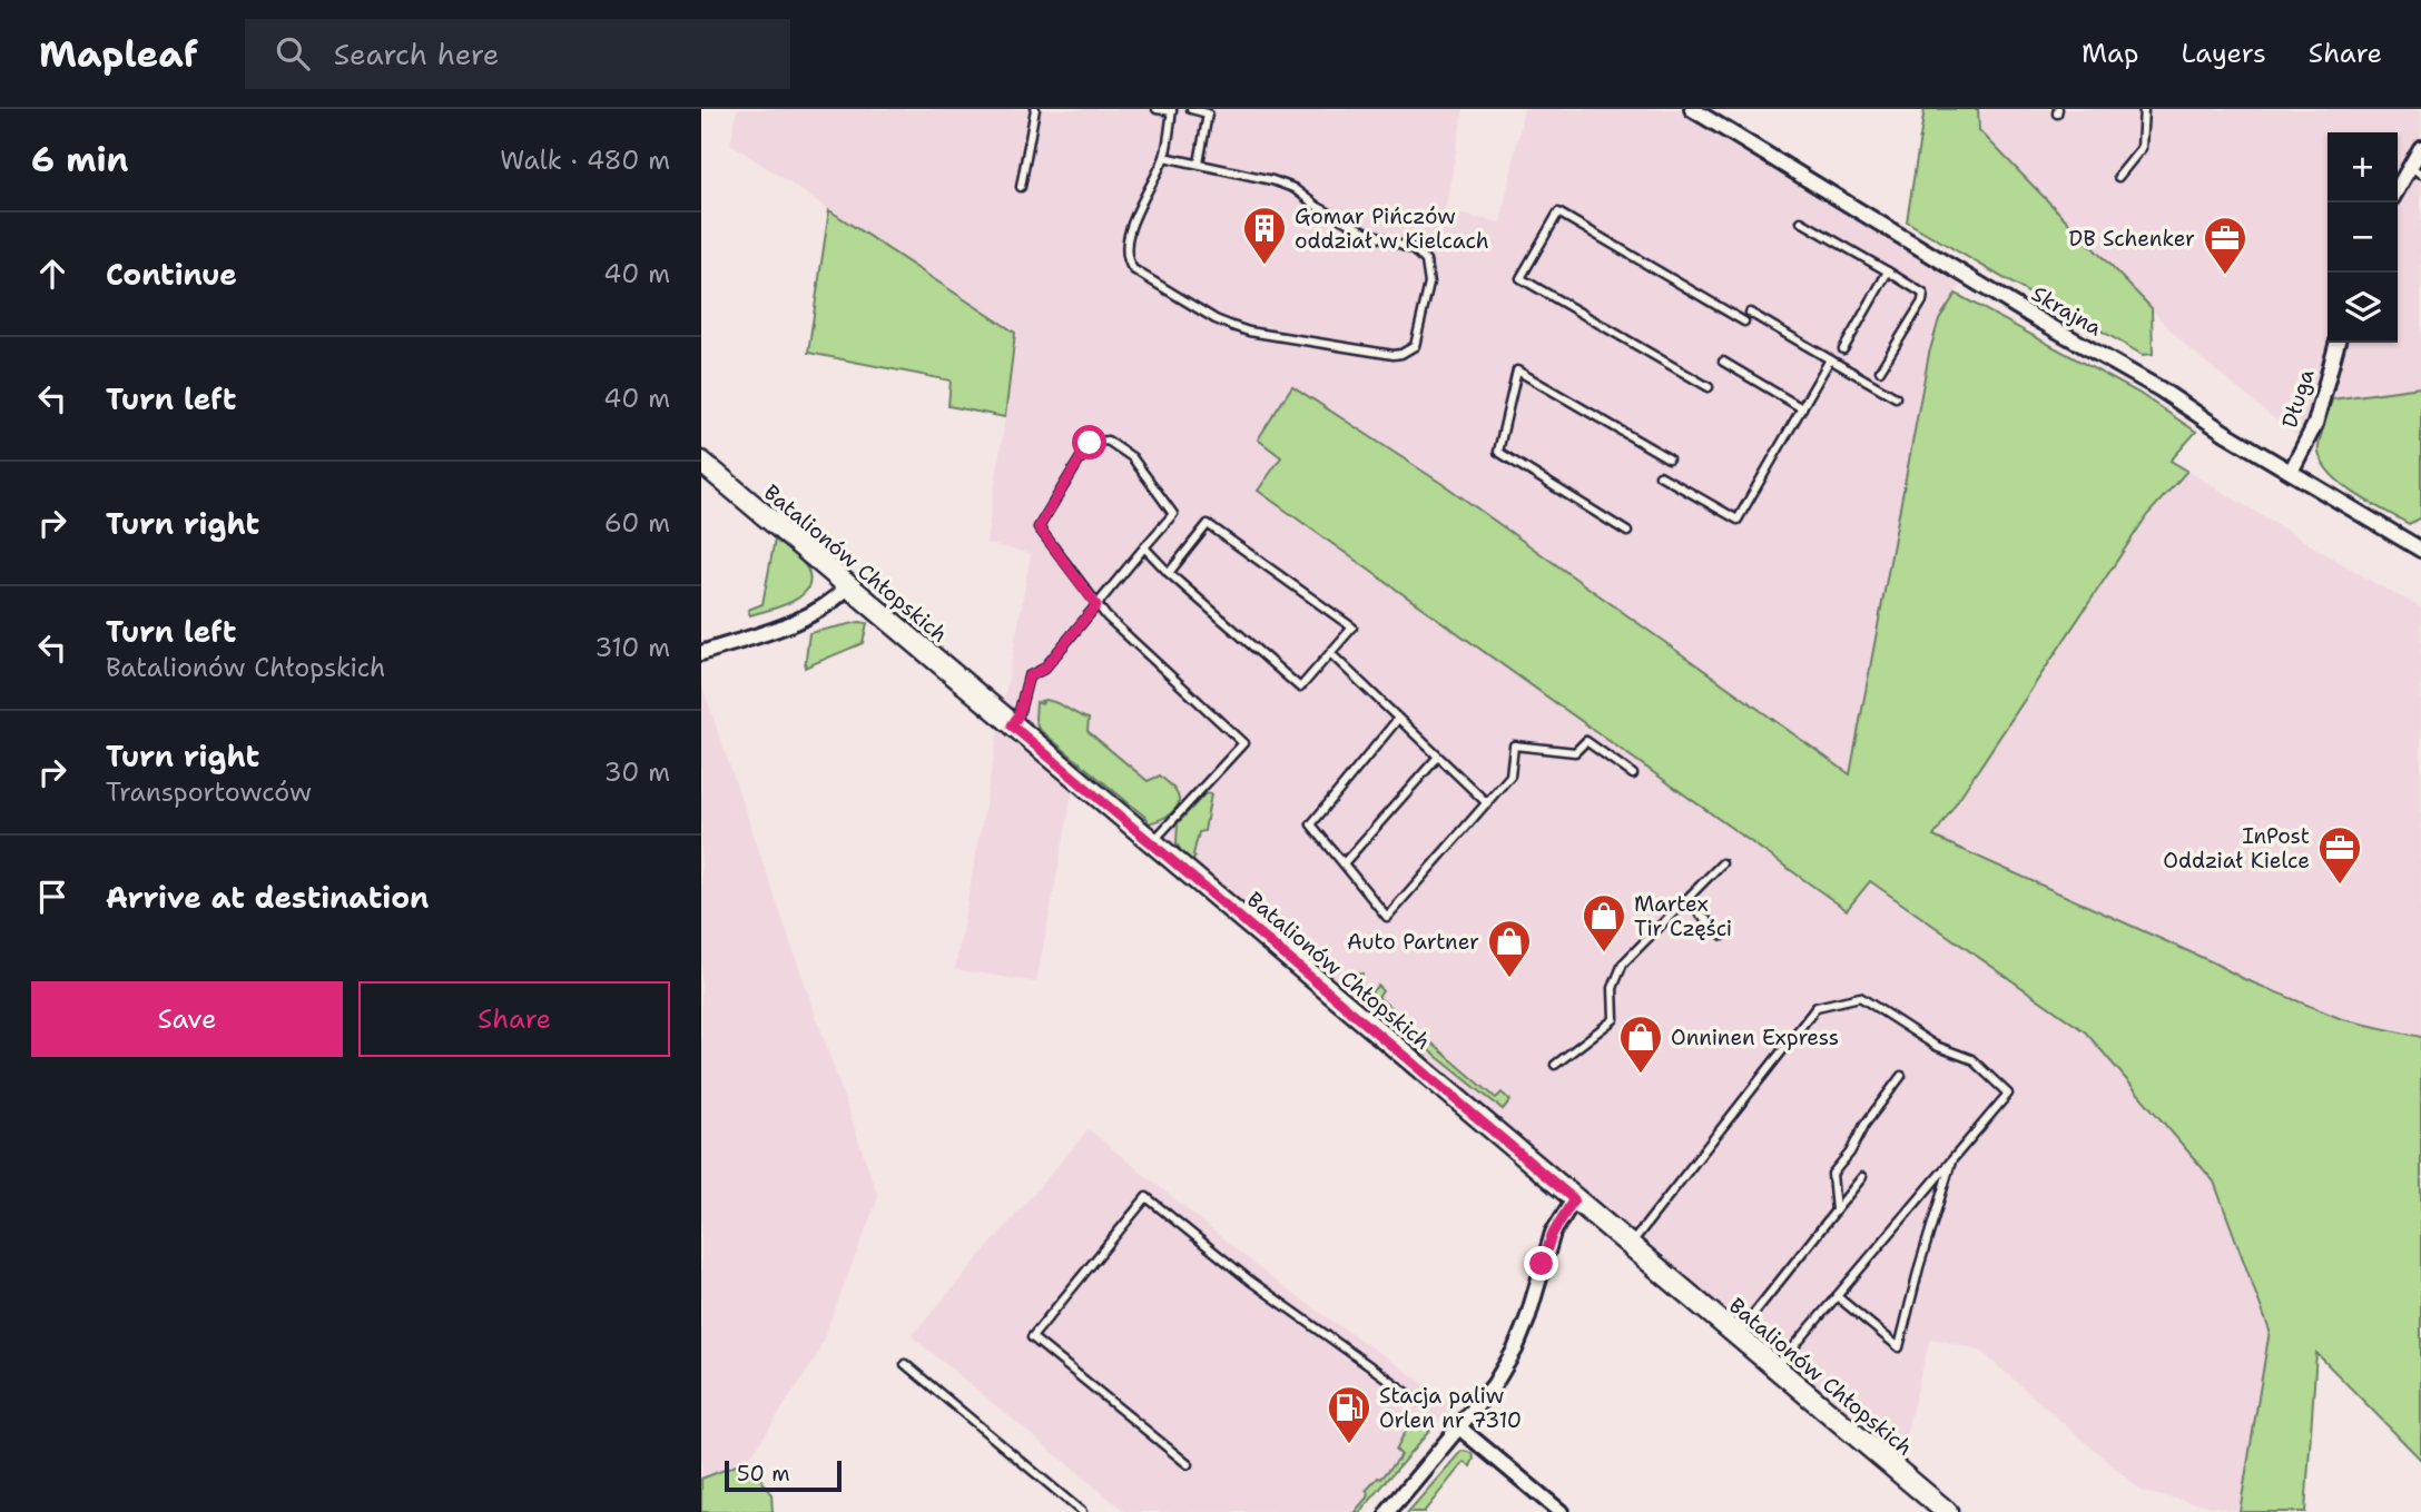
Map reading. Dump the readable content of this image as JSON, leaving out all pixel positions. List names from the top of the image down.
{
  "streets": {
    "street": ["Skrajna", "Długa", "Batalionów Chłopskich"]
  },
  "crossings": [
    ["Skrajna", "Długa"]
  ],
  "places": {
    "building": ["Gomar Pińczów oddział w Kielcach"],
    "office": ["DB Schenker", "InPost Oddział Kielce"],
    "shop": ["Martex Tir Części", "Auto Partner", "Onninen Express"],
    "fuel station": ["Stacja paliw Orlen nr 7310"]
  },
  "scale_bar": "50 m",
  "page": {
    "header": "Mapleaf",
    "search": "Search here",
    "nav": ["Map", "Layers", "Share"],
    "heading": ["6 min", "Walk · 480 m"],
    "map_buttons": ["+", "−"],
    "list": [
      ["Continue", "40 m"],
      ["Turn left", "40 m"],
      ["Turn right", "60 m"],
      ["Turn left", "Batalionów Chłopskich", "310 m"],
      ["Turn right", "Transportowców", "30 m"],
      "Arrive at destination"
    ],
    "buttons": ["Save", "Share"],
    "scale": "50 m"
  }
}
